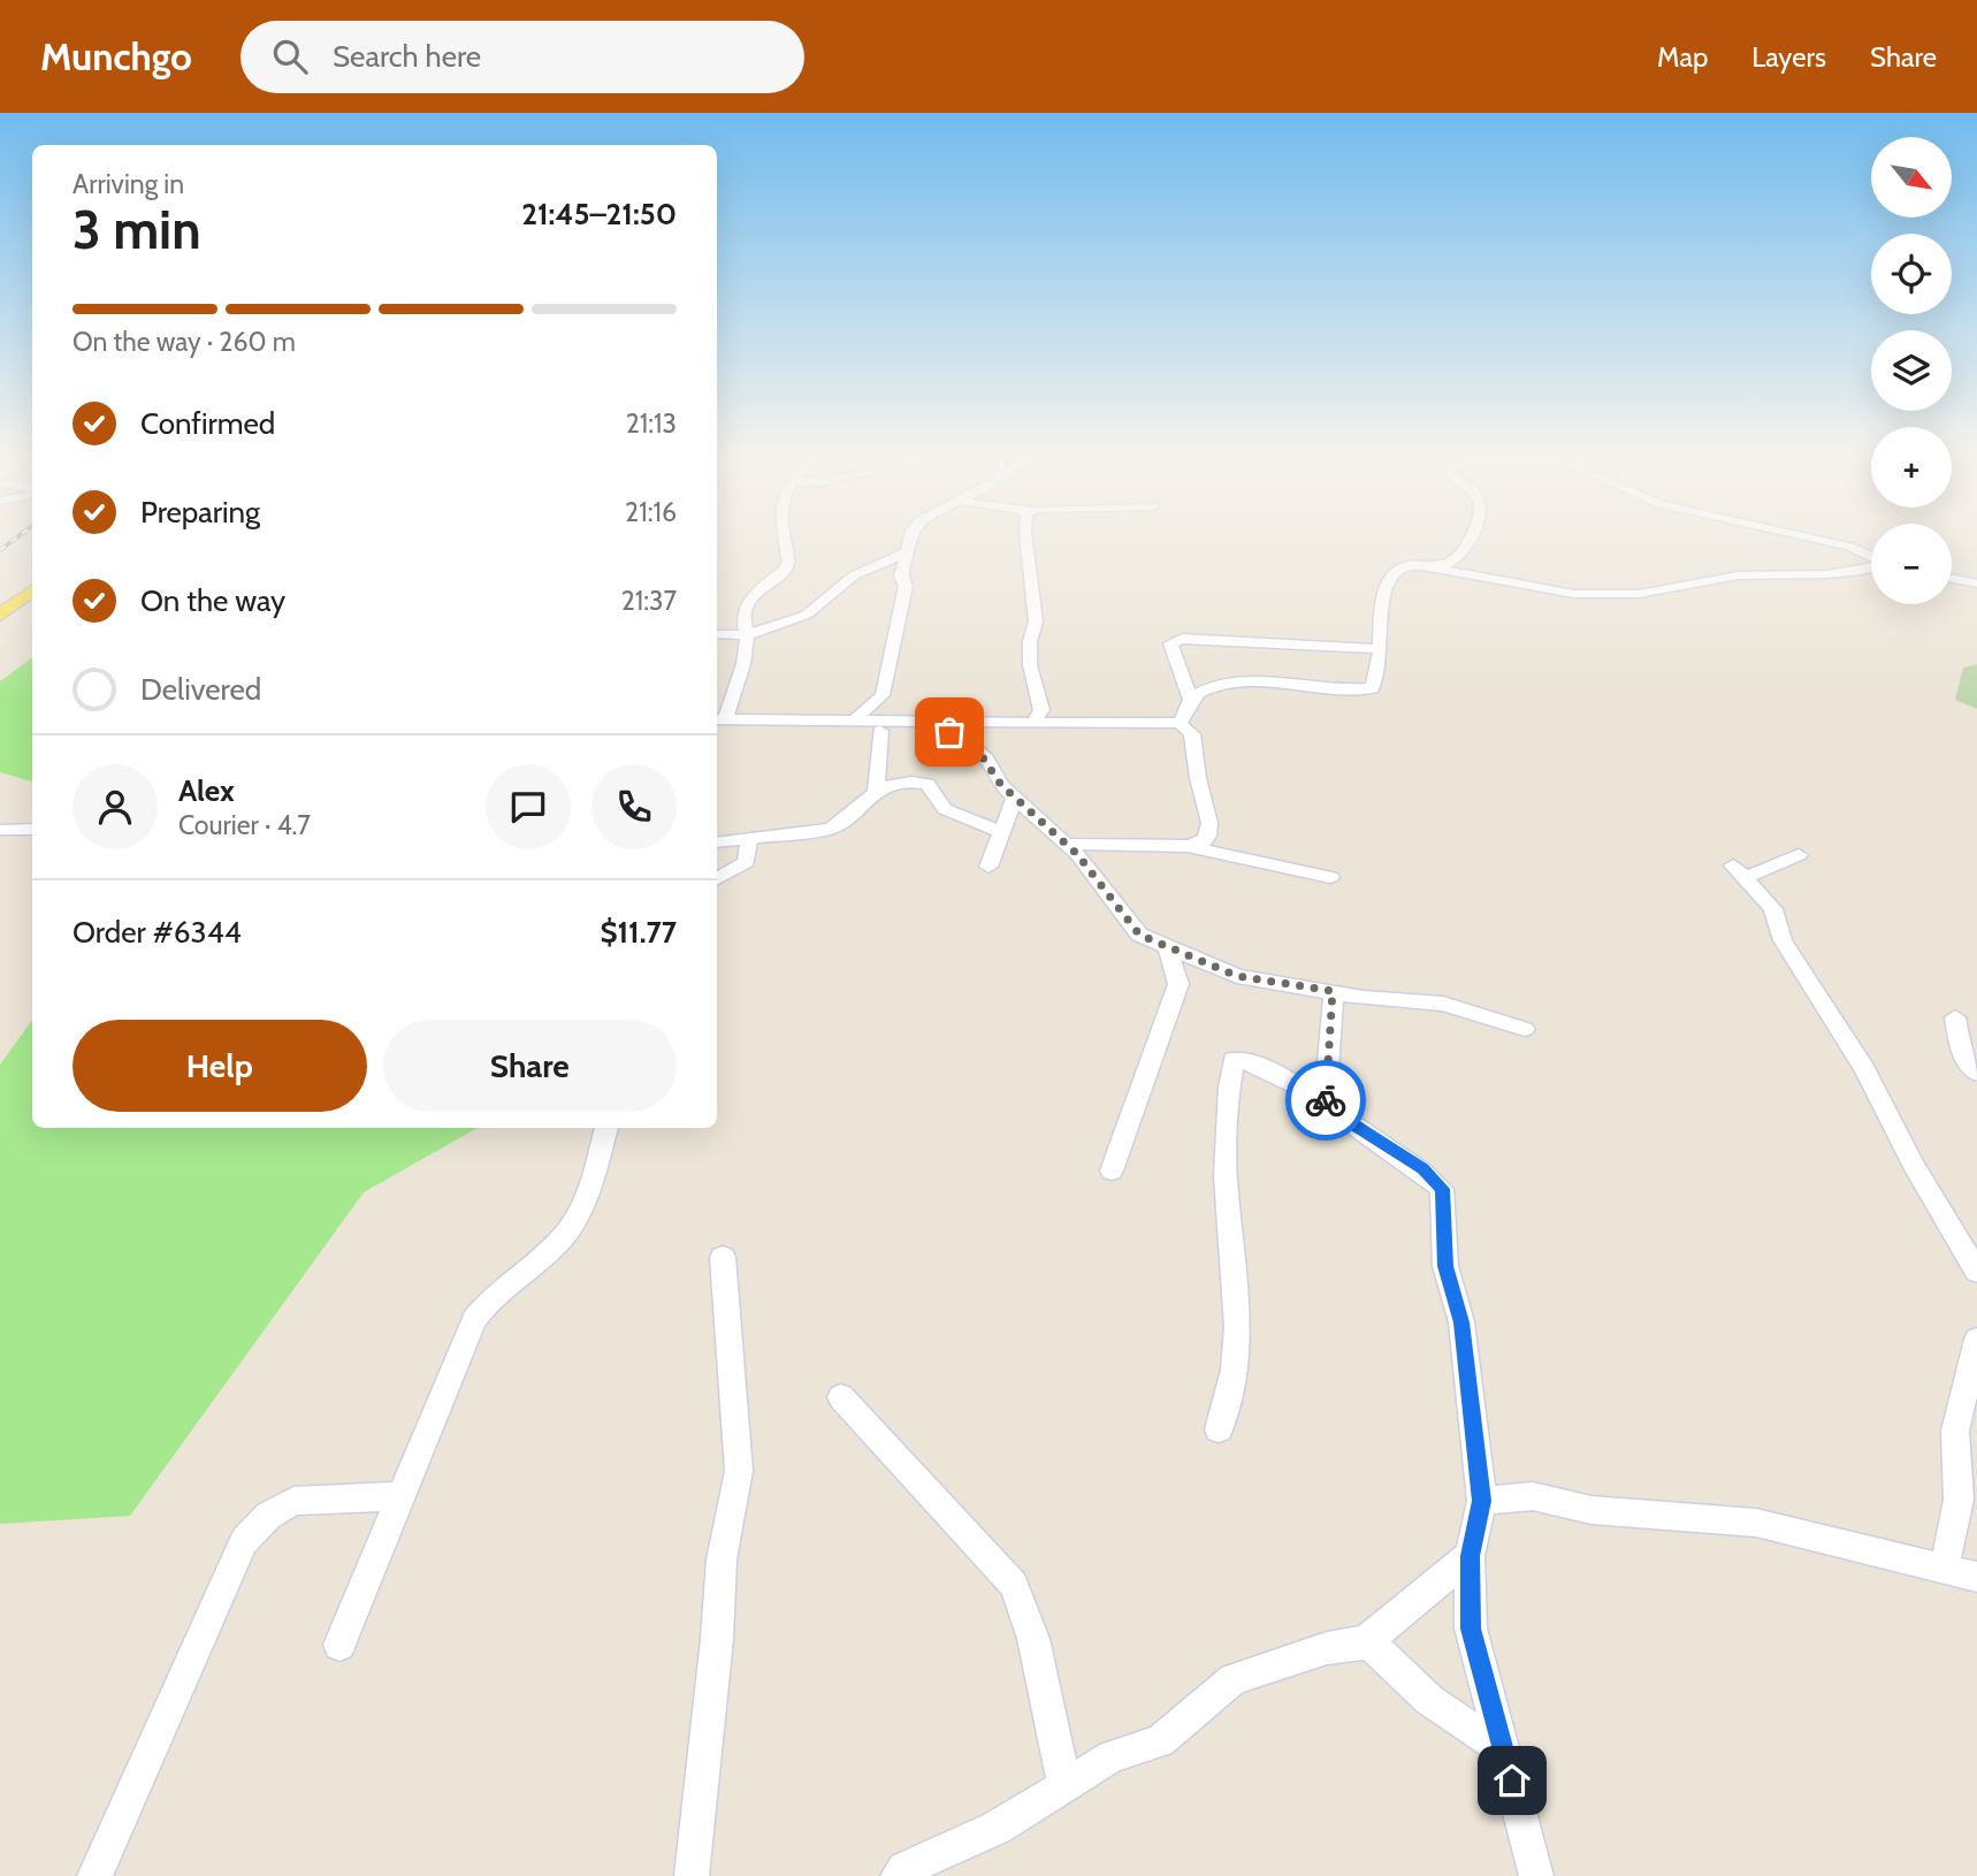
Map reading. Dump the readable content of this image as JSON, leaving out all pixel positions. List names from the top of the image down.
{
  "north": "bottom right",
  "page": {
    "header": "Munchgo",
    "search": "Search here",
    "nav": ["Map", "Layers", "Share"],
    "map_buttons": ["+", "−"],
    "heading": ["3 min", "Arriving in", "21:45–21:50"],
    "panel": [
      "Alex",
      "Courier · 4.7",
      "Order #6344",
      "$11.77"
    ],
    "bar": "On the way · 260 m",
    "list": [
      ["Confirmed", "21:13"],
      ["Preparing", "21:16"],
      ["On the way", "21:37"],
      "Delivered"
    ],
    "buttons": ["Help", "Share"]
  }
}
